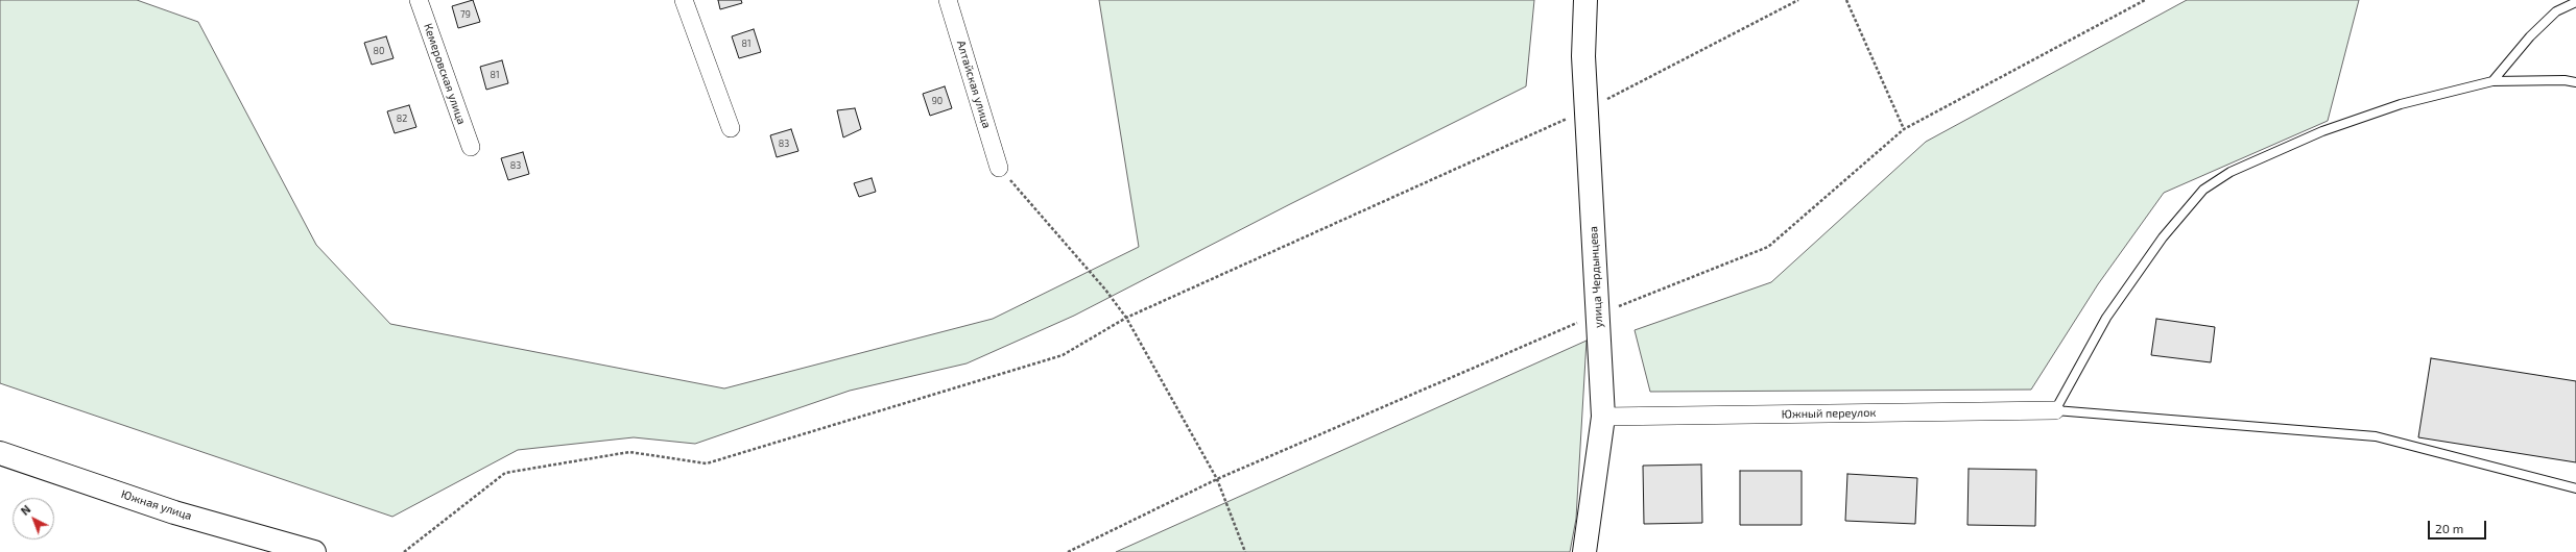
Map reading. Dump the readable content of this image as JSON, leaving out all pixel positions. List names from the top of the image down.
{
  "streets": {
    "street": [
      "Кемеровская улица",
      "Алтайская улица",
      "улица Чердынцева",
      "Южный переулок",
      "Южная улица"
    ]
  },
  "crossings": [
    ["улица Чердынцева", "Южный переулок"]
  ],
  "house_numbers": [
    "79",
    "81",
    "80",
    "81",
    "90",
    "82",
    "83",
    "83"
  ],
  "scale_bar": "20 m",
  "north": "top left"
}
